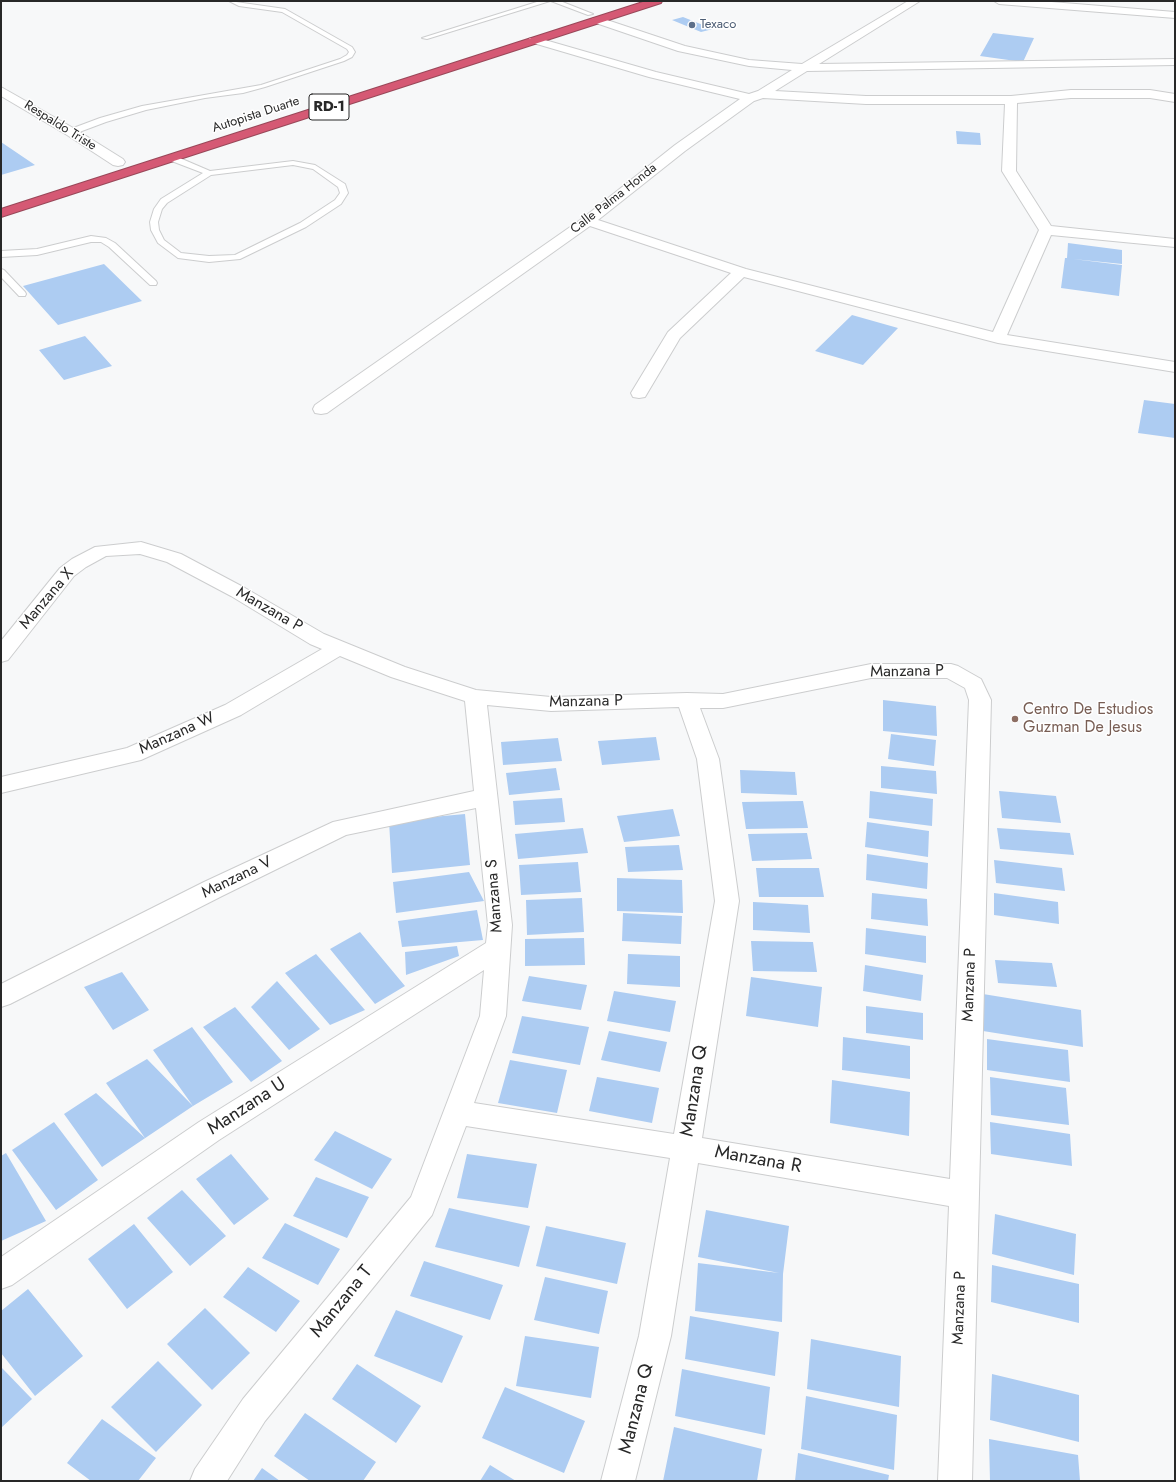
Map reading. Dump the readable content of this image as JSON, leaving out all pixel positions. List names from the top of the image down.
{
  "streets": {
    "highway": ["RD-1", "Autopista Duarte"],
    "street": [
      "Respaldo Triste",
      "Calle Palma Honda",
      "Manzana X",
      "Manzana P",
      "Manzana W",
      "Manzana V",
      "Manzana S",
      "Manzana Q",
      "Manzana U",
      "Manzana R",
      "Manzana T"
    ]
  },
  "crossings": [
    ["Manzana X", "Manzana P"],
    ["Manzana P", "Manzana W"],
    ["Manzana P", "Manzana S"],
    ["Manzana P", "Manzana Q"],
    ["Manzana P", "Manzana R"],
    ["Manzana V", "Manzana S"],
    ["Manzana S", "Manzana U"],
    ["Manzana S", "Manzana R"],
    ["Manzana S", "Manzana T"],
    ["Manzana Q", "Manzana R"],
    ["Manzana R", "Manzana T"]
  ],
  "places": ["Texaco", "Centro De Estudios Guzman De Jesus"]
}
